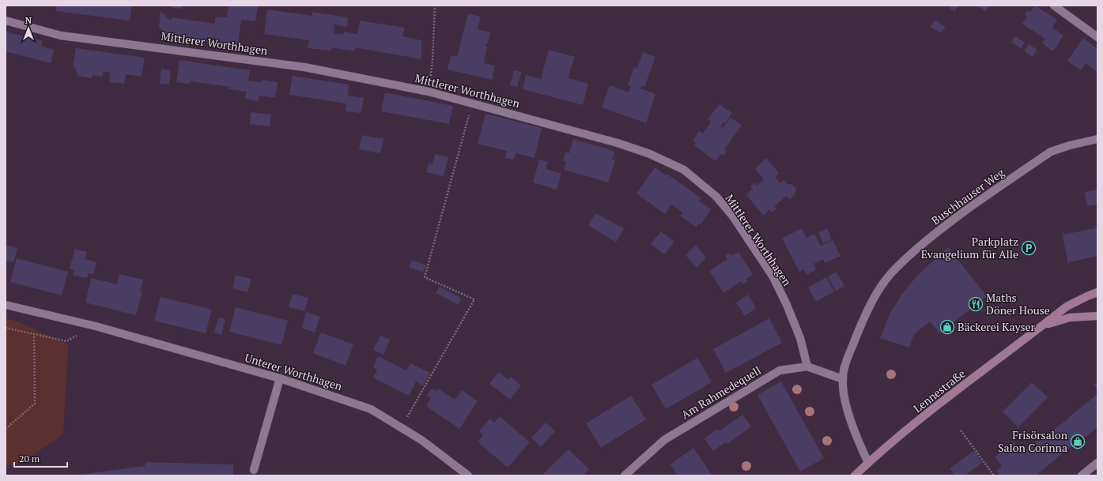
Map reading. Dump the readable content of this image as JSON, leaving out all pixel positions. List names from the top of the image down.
{
  "streets": {
    "main road": ["Lennestraße"],
    "street": [
      "Mittlerer Worthhagen",
      "Buschhauser Weg",
      "Unterer Worthhagen",
      "Am Rahmedequell"
    ]
  },
  "crossings": [
    ["Mittlerer Worthhagen", "Am Rahmedequell"],
    ["Buschhauser Weg", "Lennestraße"],
    ["Buschhauser Weg", "Am Rahmedequell"]
  ],
  "places": {
    "parking": ["Parkplatz Evangelium für Alle"],
    "restaurant": ["Maths Döner House"],
    "shop": ["Bäckerei Kayser", "Frisörsalon Salon Corinna"]
  },
  "scale_bar": "20 m",
  "north": "top"
}
